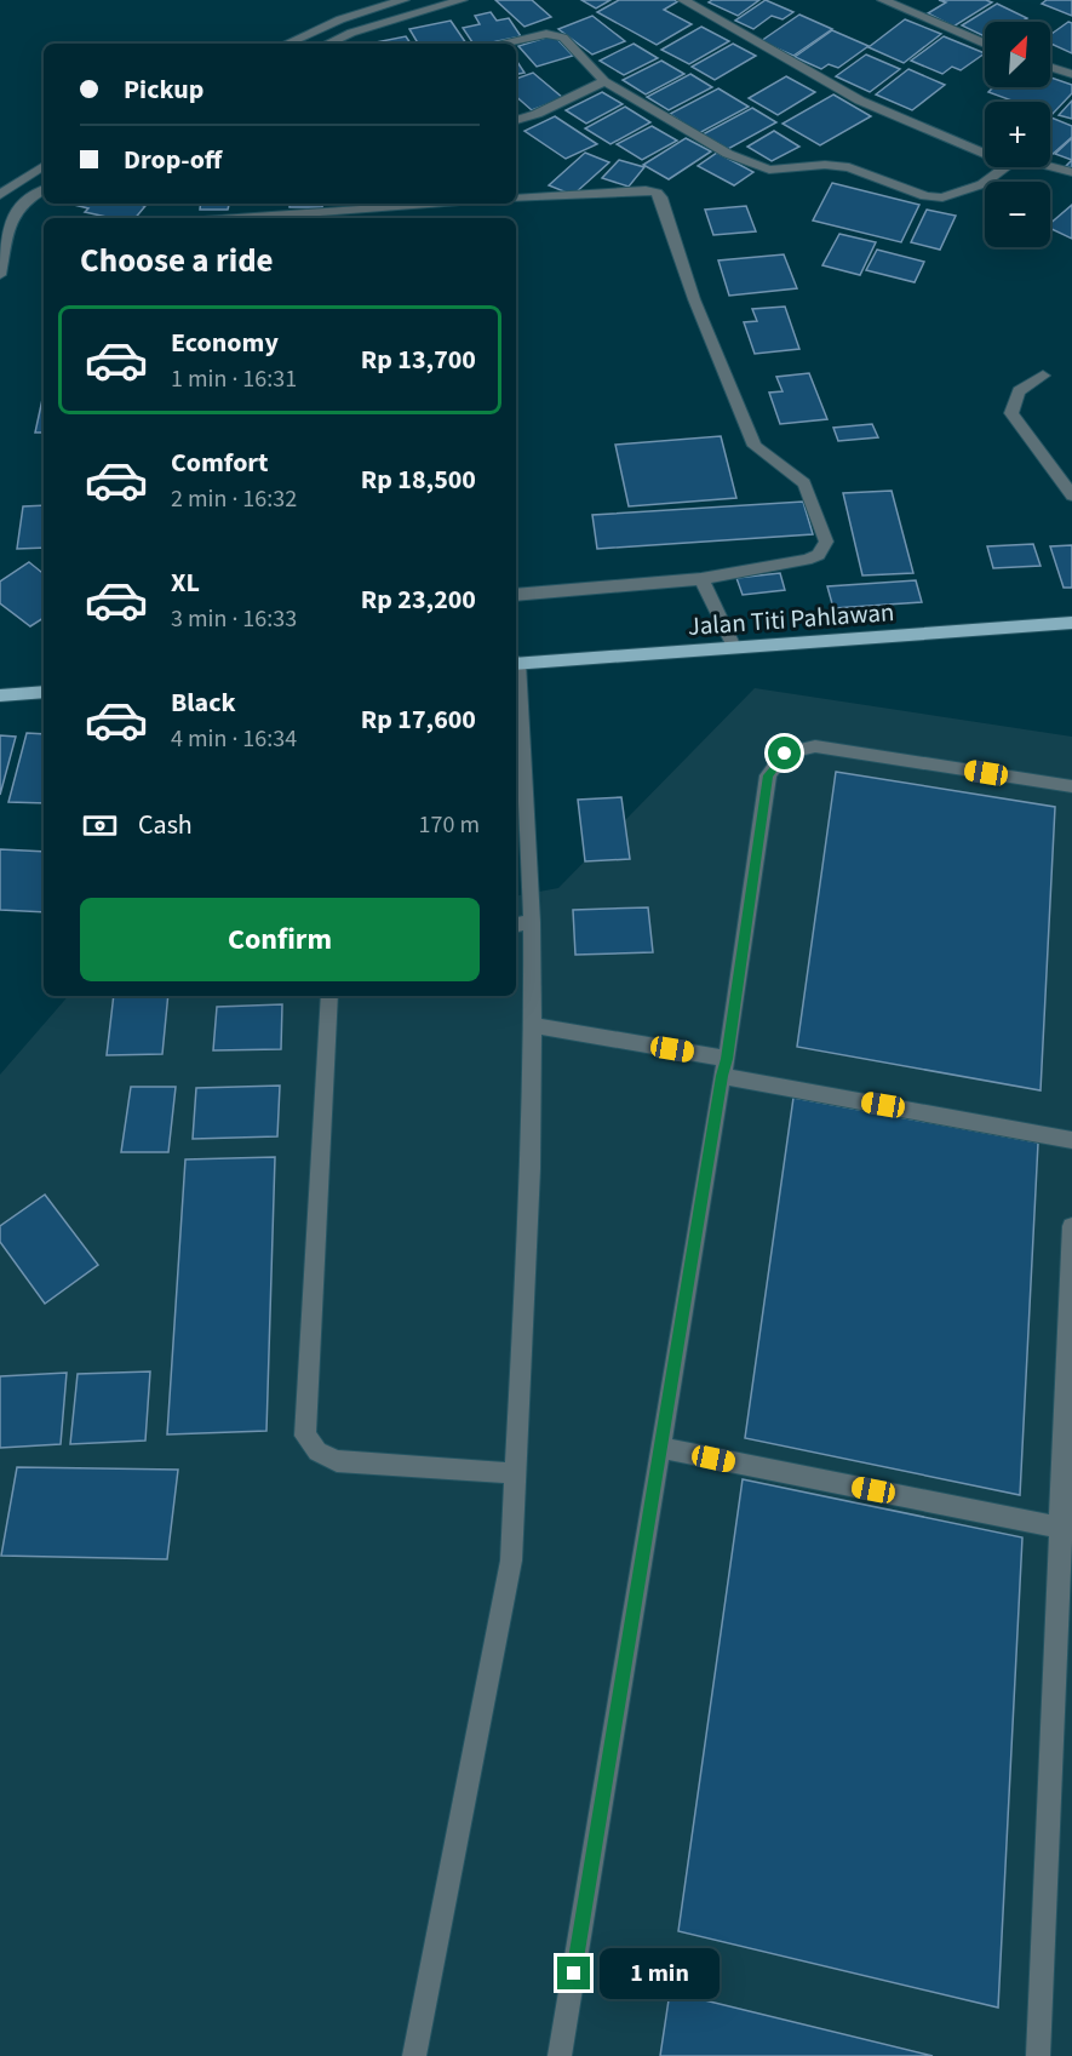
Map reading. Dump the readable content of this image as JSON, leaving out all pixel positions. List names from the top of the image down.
{
  "streets": {
    "main road": ["Jalan Titi Pahlawan"]
  },
  "north": "top right",
  "page": {
    "map_buttons": ["+", "−"],
    "banner": ["Pickup", "Drop-off"],
    "heading": "Choose a ride",
    "list": [
      {
        "name": "Economy",
        "note": "1 min · 16:31",
        "value": "Rp 13,700"
      },
      {
        "name": "Comfort",
        "note": "2 min · 16:32",
        "value": "Rp 18,500"
      },
      {
        "name": "XL",
        "note": "3 min · 16:33",
        "value": "Rp 23,200"
      },
      {
        "name": "Black",
        "note": "4 min · 16:34",
        "value": "Rp 17,600"
      }
    ],
    "pay": ["Cash", "170 m"],
    "buttons": "Confirm",
    "bubble": "1 min"
  }
}
